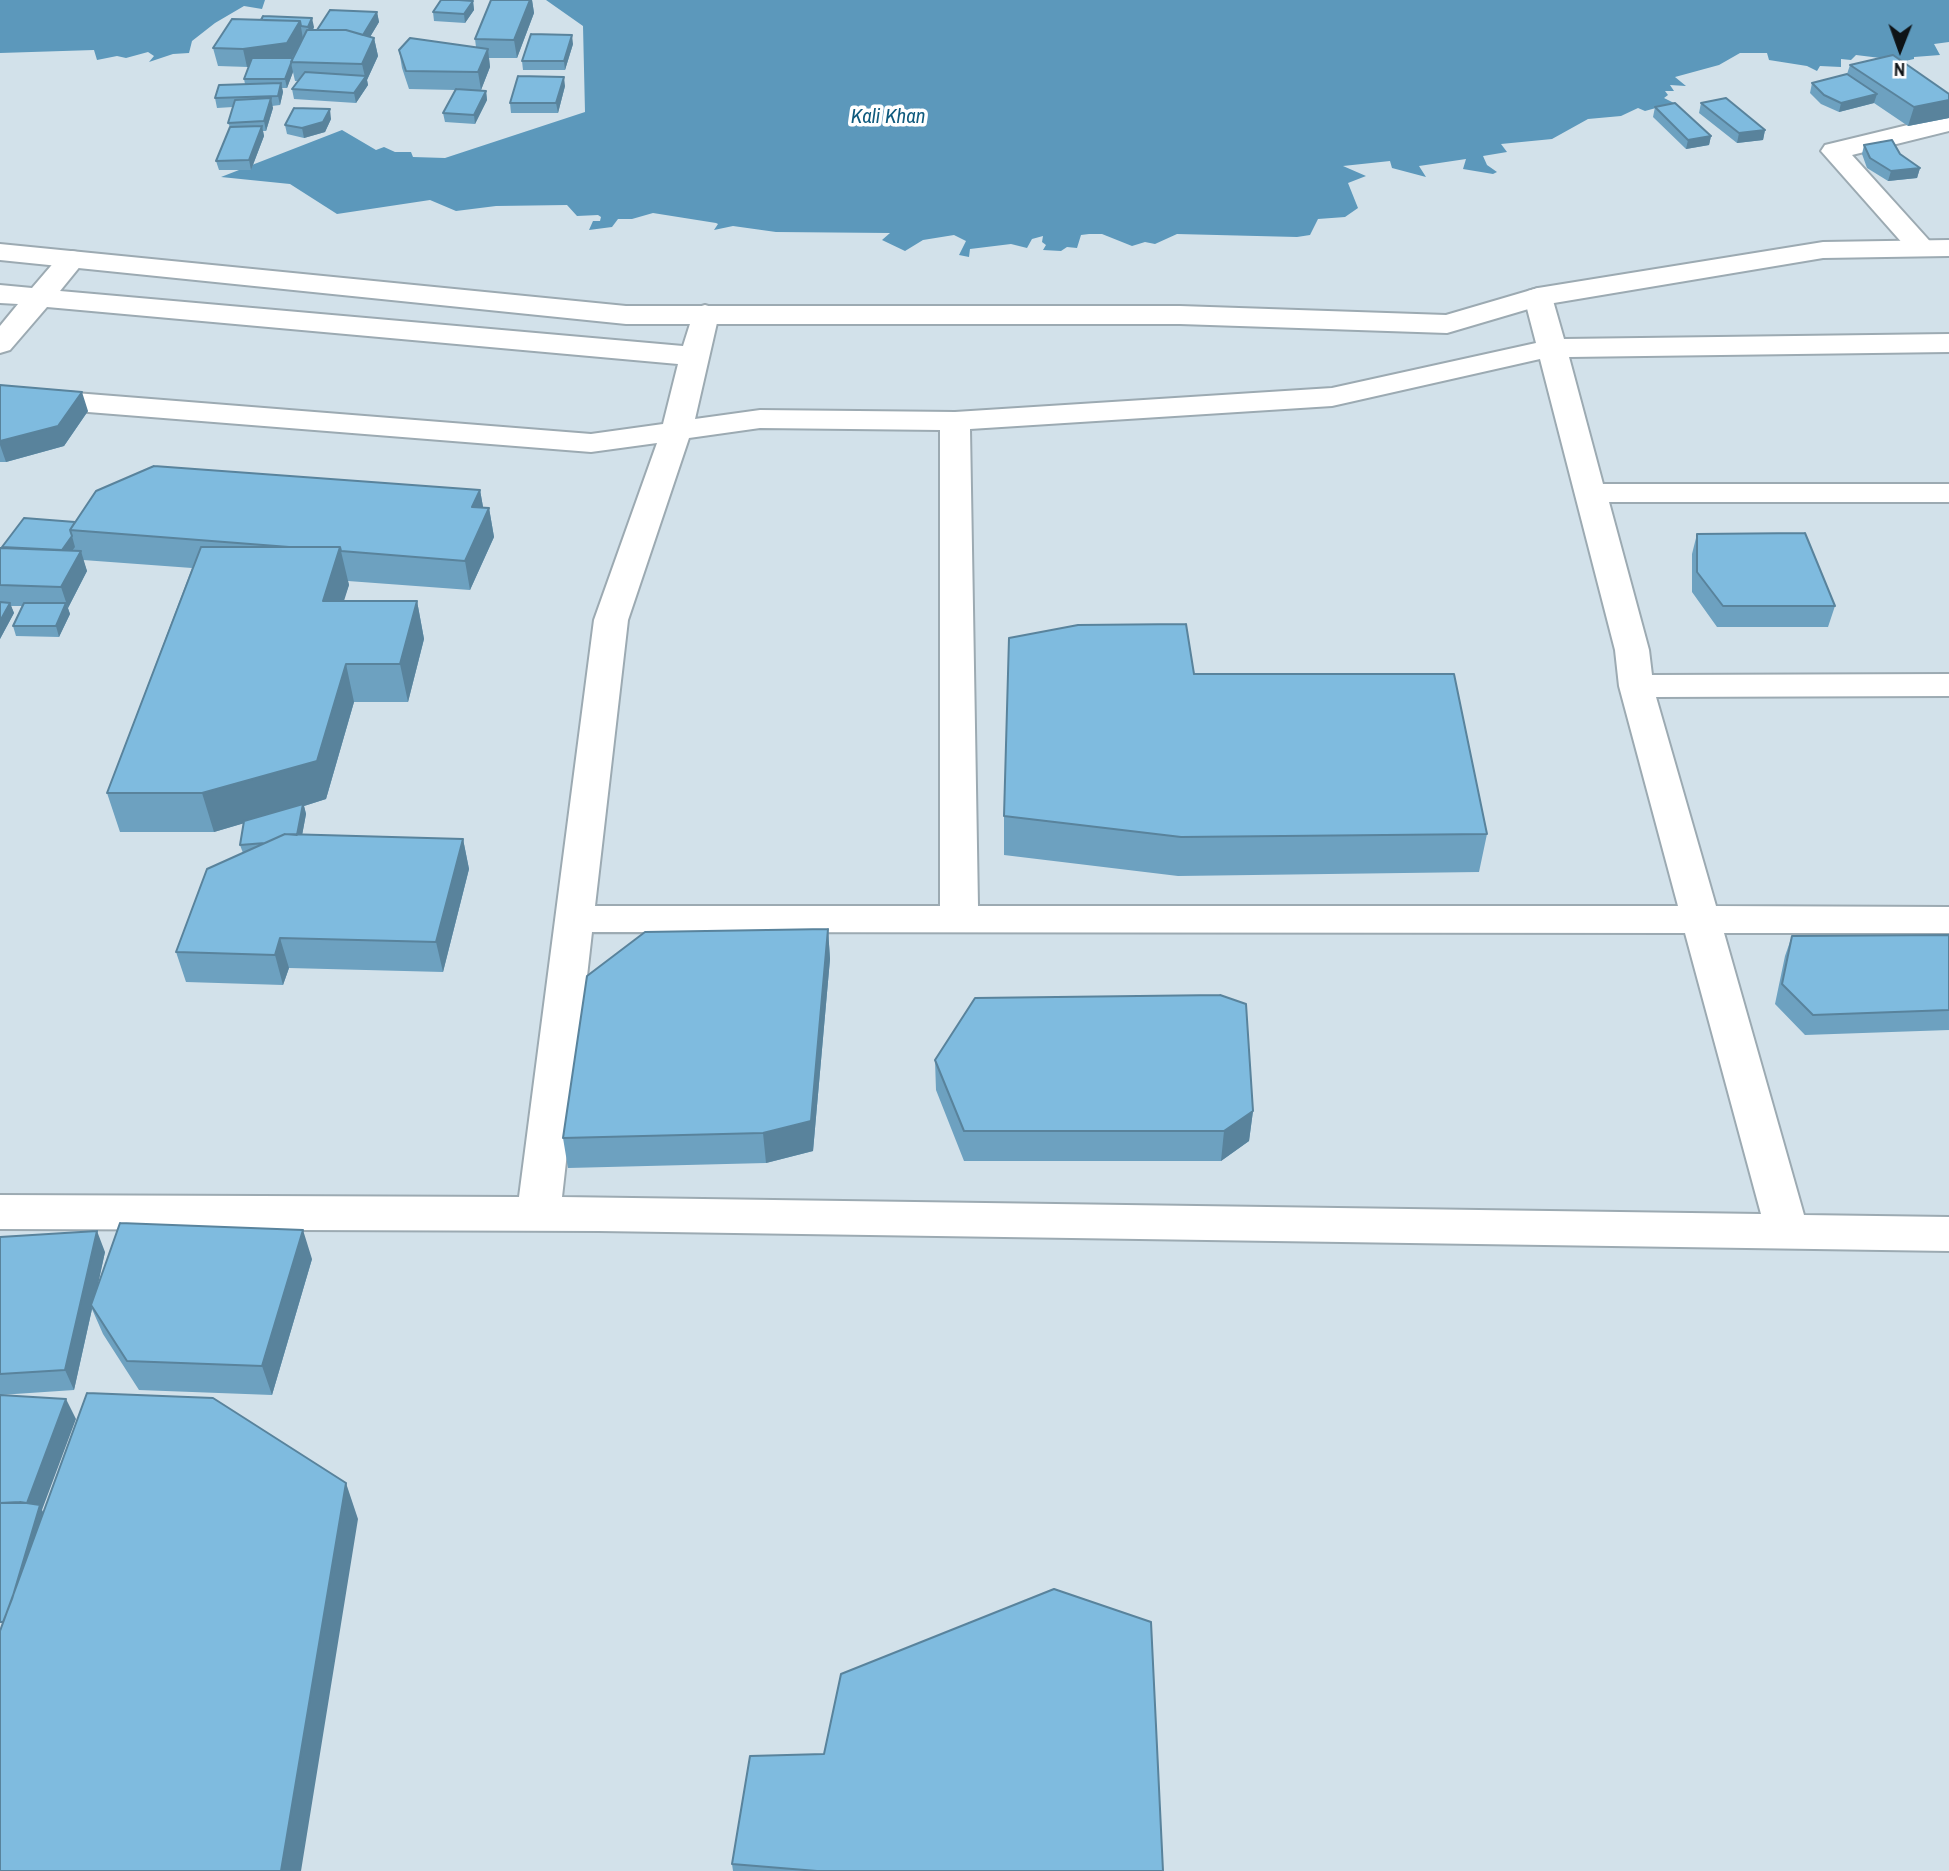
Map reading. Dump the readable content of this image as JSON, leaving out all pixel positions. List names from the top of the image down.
{
  "water": ["Kali Khan"],
  "north": "bottom"
}
